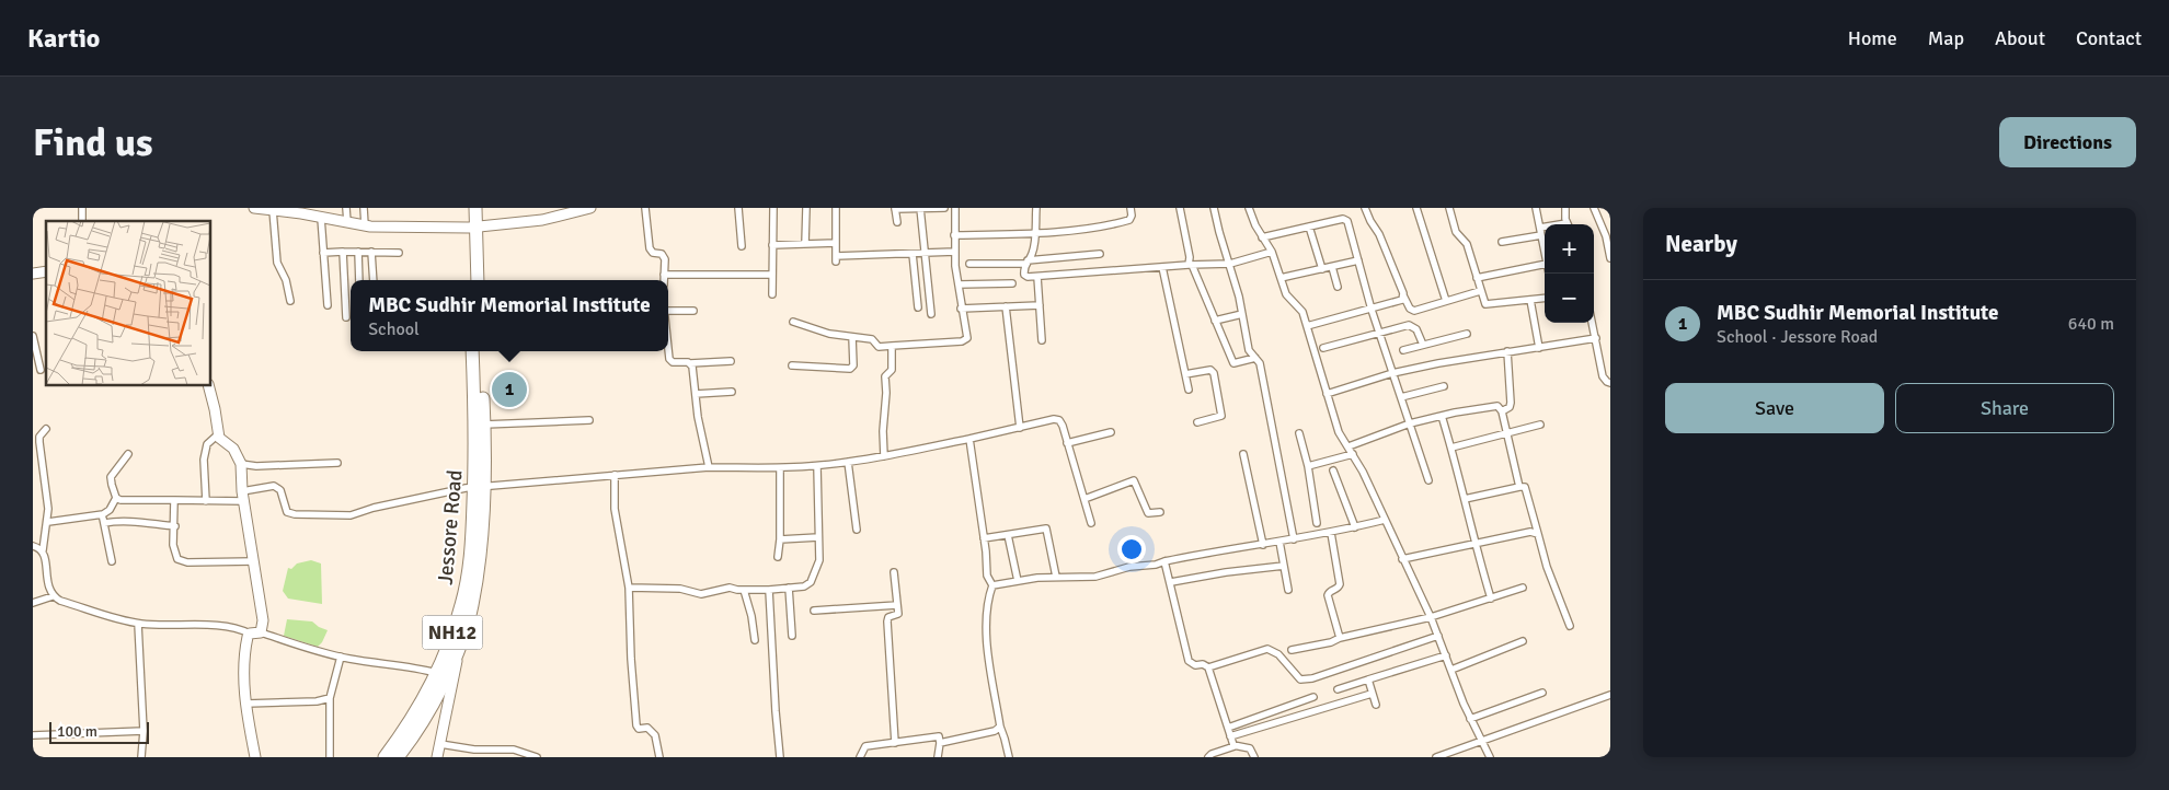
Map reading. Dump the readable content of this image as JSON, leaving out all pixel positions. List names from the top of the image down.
{
  "streets": {
    "highway": ["Jessore Road", "NH12"]
  },
  "crossings": [
    ["Jessore Road", "NH12"]
  ],
  "scale_bar": "100 m",
  "page": {
    "header": "Kartio",
    "nav": [
      "Home",
      "Map",
      "About",
      "Contact"
    ],
    "buttons": [
      "Directions",
      ["Save", "Share"]
    ],
    "title": "Find us",
    "heading": "Nearby",
    "map_buttons": ["+", "−"],
    "list": [
      {
        "mark": "1",
        "name": "MBC Sudhir Memorial Institute",
        "note": "School · Jessore Road",
        "value": "640 m"
      }
    ],
    "popup": ["MBC Sudhir Memorial Institute", "School"],
    "pins": "1",
    "scale": "100 m"
  }
}
